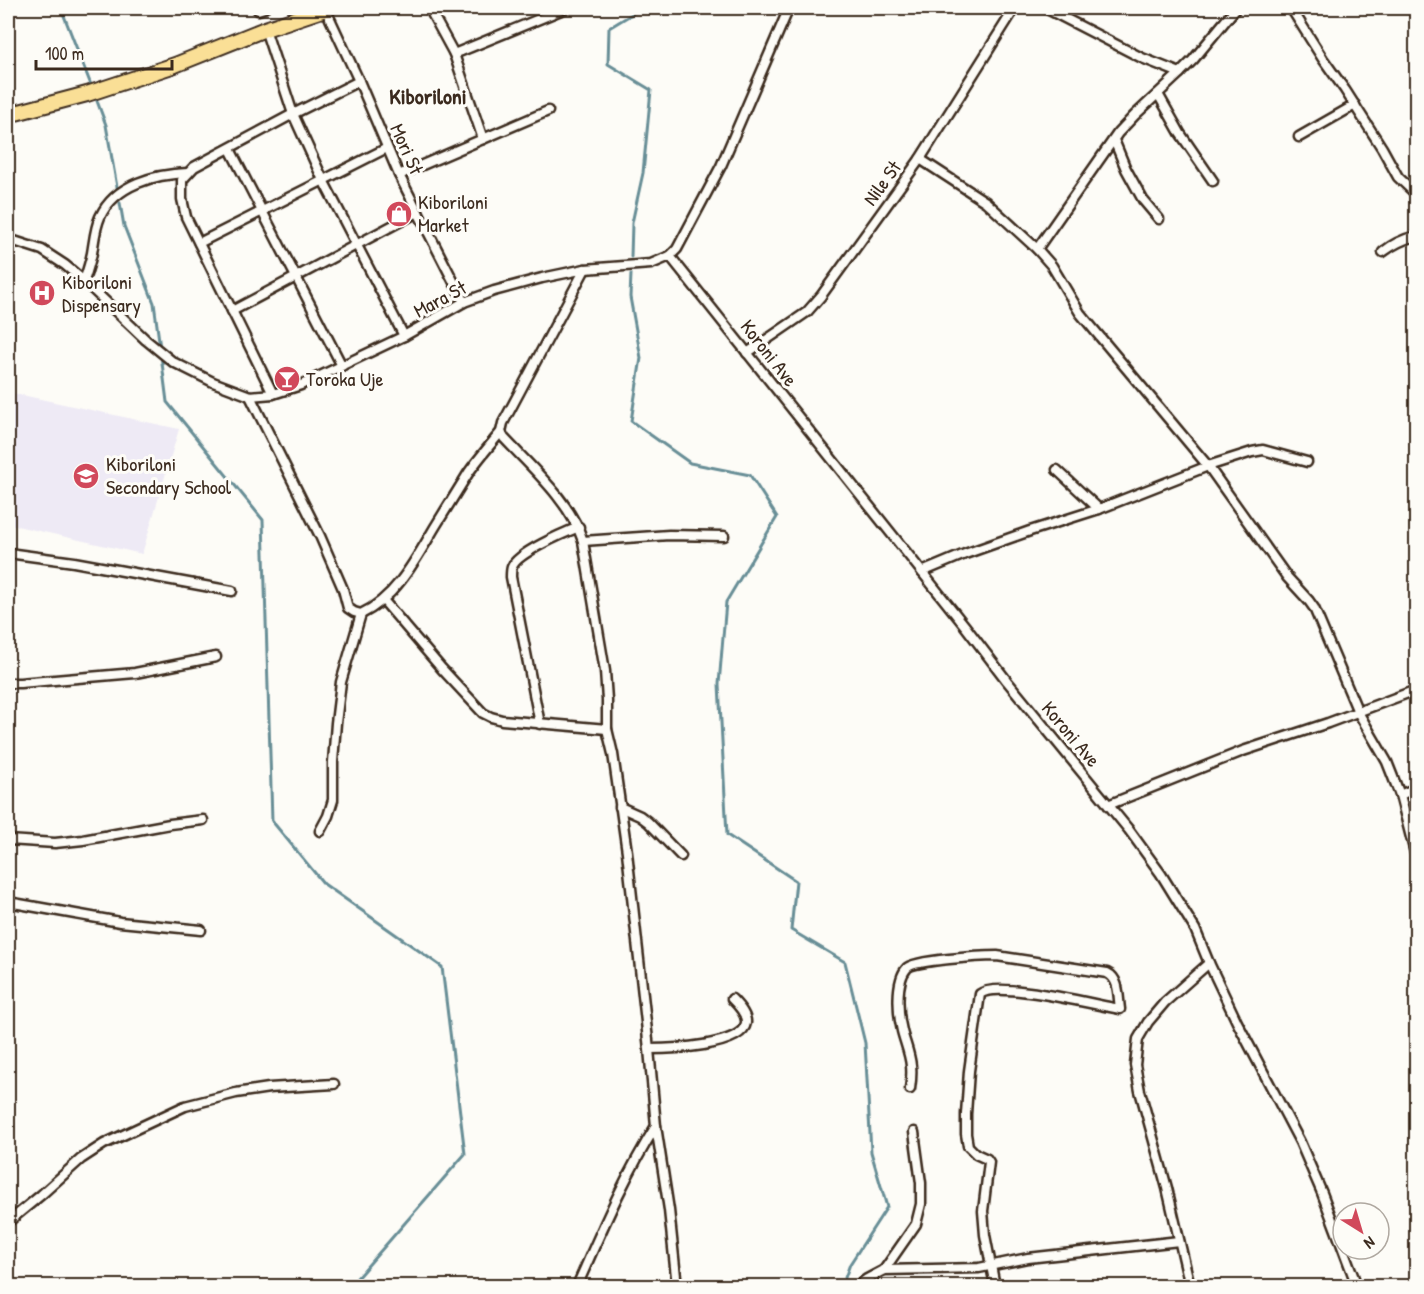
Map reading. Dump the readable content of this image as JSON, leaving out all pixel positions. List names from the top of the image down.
{
  "streets": {
    "street": [
      "Mori St",
      "Nile St",
      "Mara St",
      "Koroni Ave"
    ]
  },
  "crossings": [
    ["Mori St", "Mara St"],
    ["Nile St", "Koroni Ave"],
    ["Mara St", "Koroni Ave"]
  ],
  "districts": ["Kiboriloni"],
  "places": {
    "shop": ["Kiboriloni Market"],
    "hospital": ["Kiboriloni Dispensary"],
    "bar": ["Toroka Uje"],
    "school or university": ["Kiboriloni Secondary School"]
  },
  "scale_bar": "100 m",
  "north": "bottom right"
}
